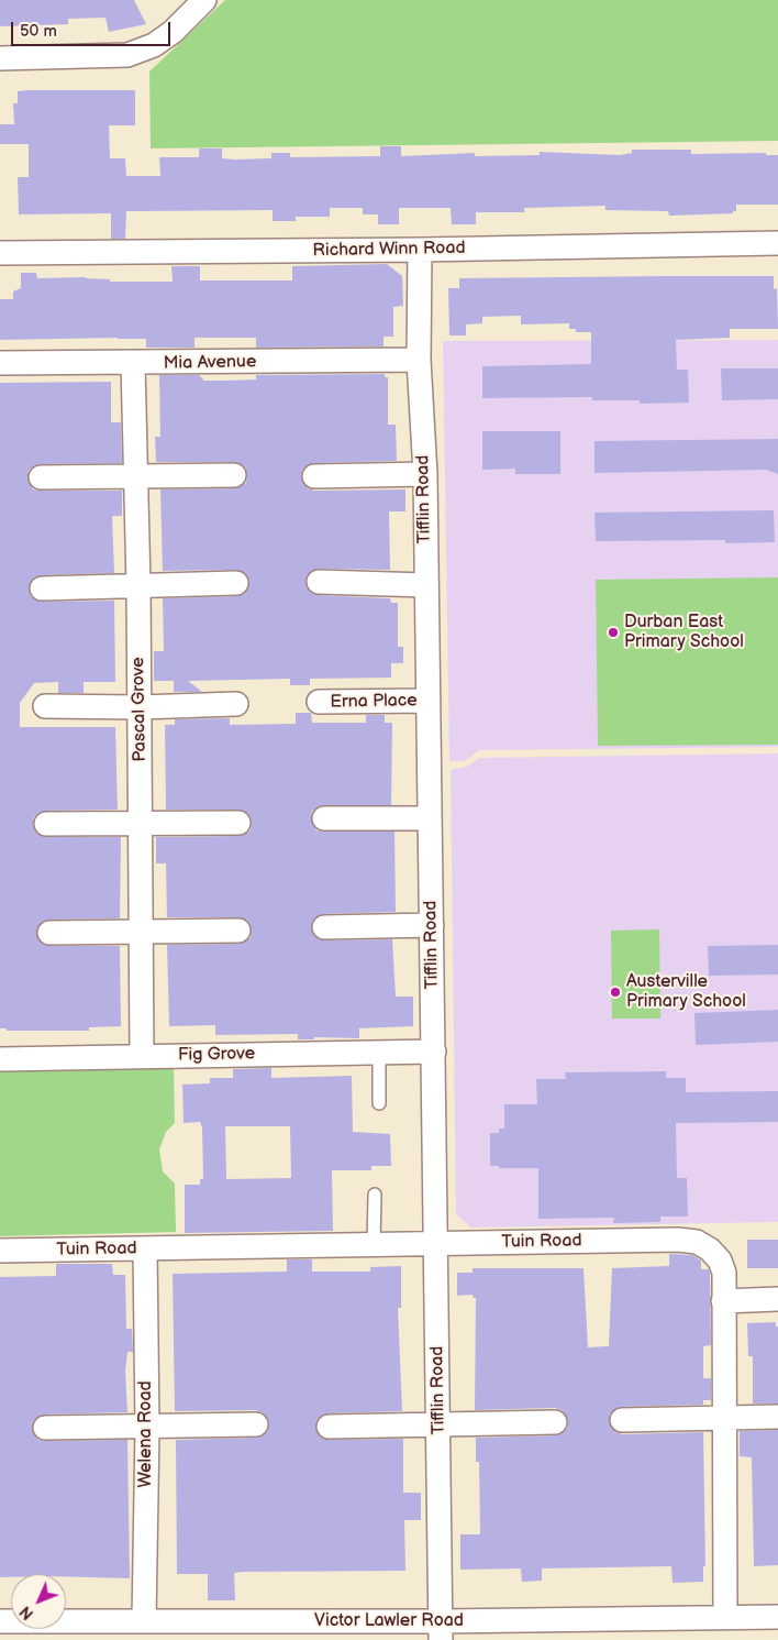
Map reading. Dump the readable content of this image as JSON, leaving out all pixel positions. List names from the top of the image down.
{
  "streets": {
    "street": [
      "Richard Winn Road",
      "Mia Avenue",
      "Tifflin Road",
      "Erna Place",
      "Pascal Grove",
      "Fig Grove",
      "Tuin Road",
      "Welena Road",
      "Victor Lawler Road"
    ]
  },
  "crossings": [
    ["Richard Winn Road", "Tifflin Road"],
    ["Mia Avenue", "Tifflin Road"],
    ["Mia Avenue", "Pascal Grove"],
    ["Tifflin Road", "Erna Place"],
    ["Tifflin Road", "Fig Grove"],
    ["Tifflin Road", "Tuin Road"],
    ["Tifflin Road", "Victor Lawler Road"],
    ["Pascal Grove", "Fig Grove"],
    ["Tuin Road", "Welena Road"],
    ["Tuin Road", "Victor Lawler Road"],
    ["Welena Road", "Victor Lawler Road"]
  ],
  "places": ["Durban East Primary School", "Austerville Primary School"],
  "scale_bar": "50 m",
  "north": "bottom left"
}
